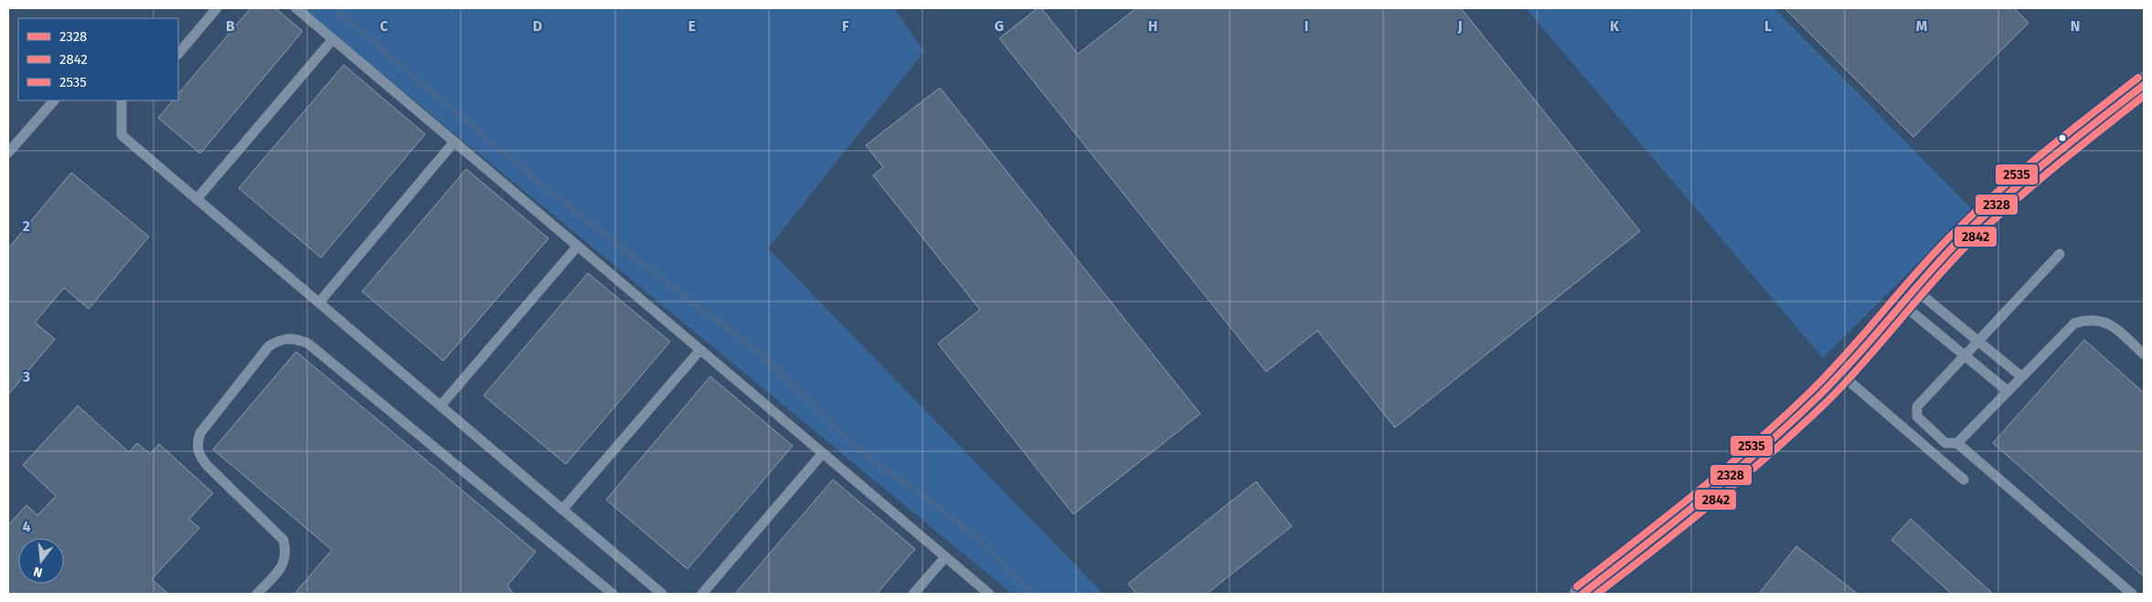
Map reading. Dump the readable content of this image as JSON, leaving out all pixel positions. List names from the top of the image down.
{
  "lines": ["transit line 2535", "transit line 2328", "transit line 2842"],
  "legend": ["2328", "2842", "2535"],
  "north": "bottom",
  "grid": {
    "columns": [
      "B",
      "C",
      "D",
      "E",
      "F",
      "G",
      "H",
      "I",
      "J",
      "K",
      "L",
      "M",
      "N"
    ],
    "rows": ["2", "3", "4"]
  }
}
